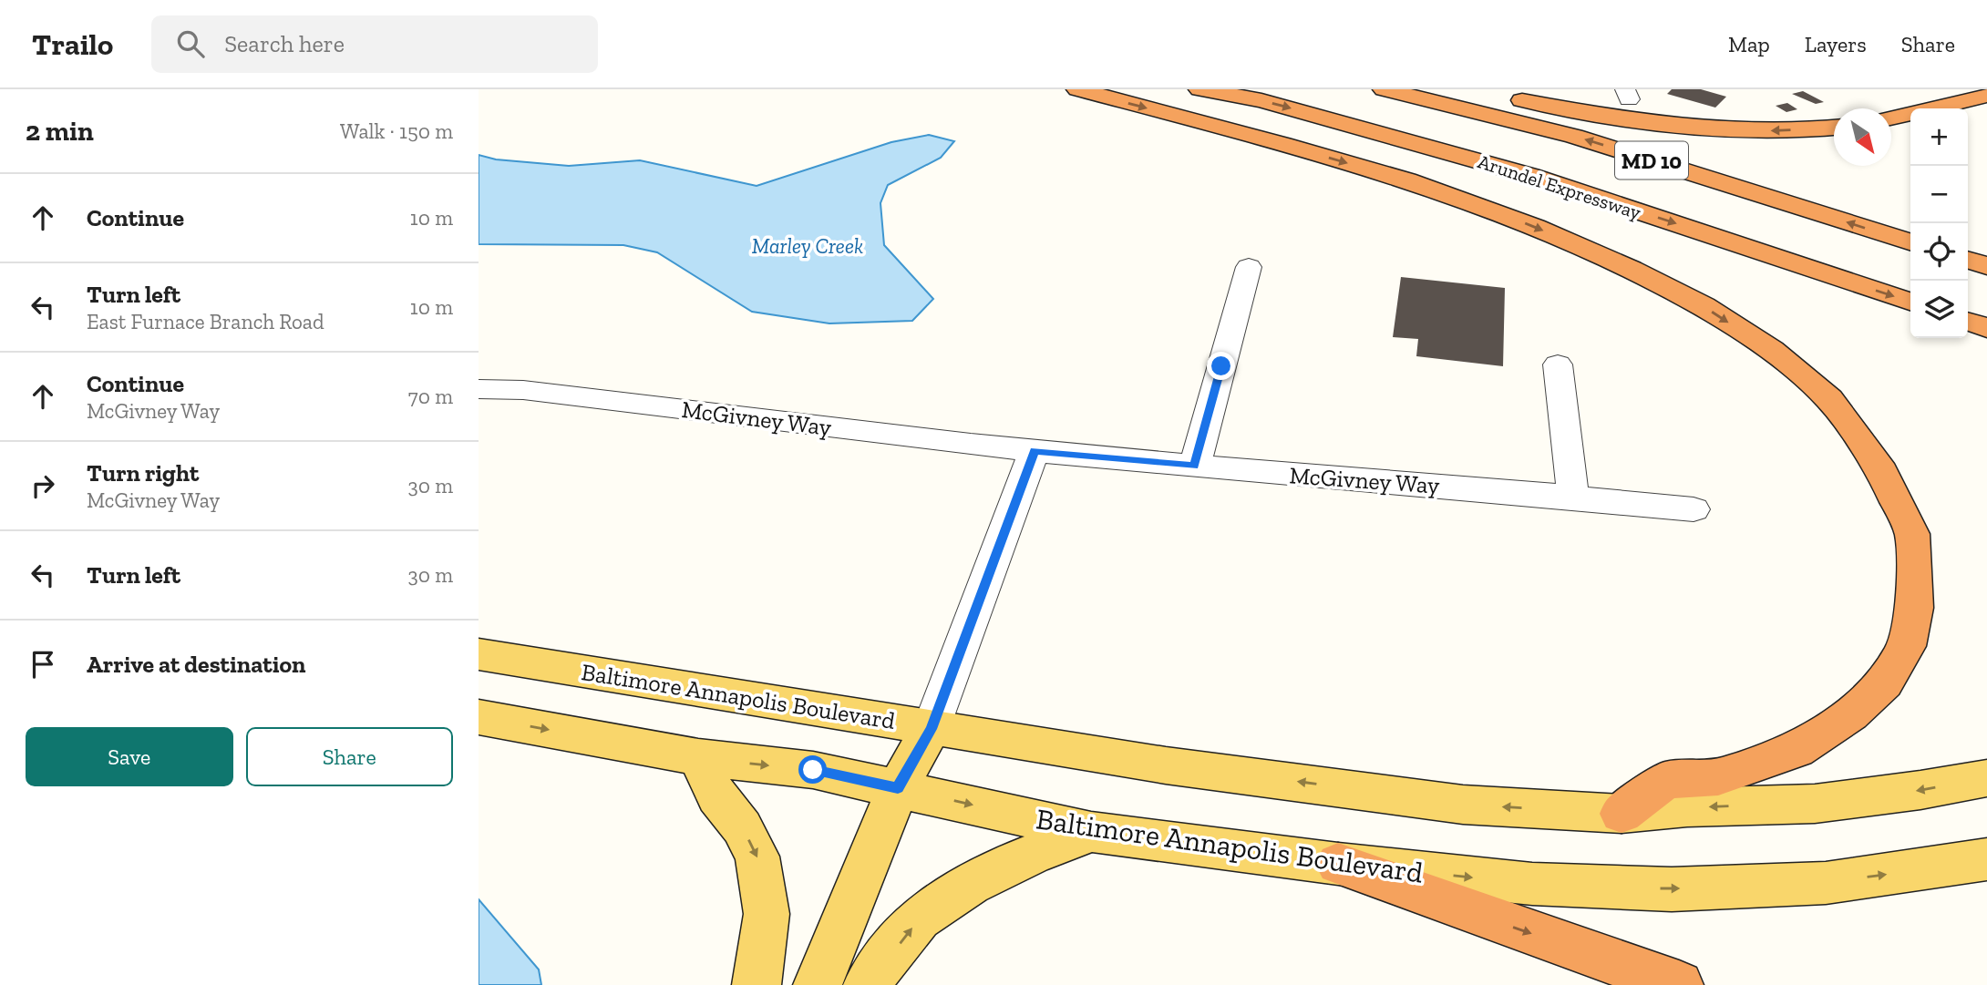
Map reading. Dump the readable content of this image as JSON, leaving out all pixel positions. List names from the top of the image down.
{
  "streets": {
    "highway": ["MD 10", "Arundel Expressway"],
    "main road": ["Baltimore Annapolis Boulevard"],
    "street": ["McGivney Way"]
  },
  "water": ["Marley Creek"],
  "north": "bottom right",
  "page": {
    "header": "Trailo",
    "search": "Search here",
    "nav": ["Map", "Layers", "Share"],
    "heading": ["2 min", "Walk · 150 m"],
    "map_buttons": ["+", "−"],
    "list": [
      ["Continue", "10 m"],
      ["Turn left", "East Furnace Branch Road", "10 m"],
      ["Continue", "McGivney Way", "70 m"],
      ["Turn right", "McGivney Way", "30 m"],
      ["Turn left", "30 m"],
      "Arrive at destination"
    ],
    "buttons": ["Save", "Share"]
  }
}
